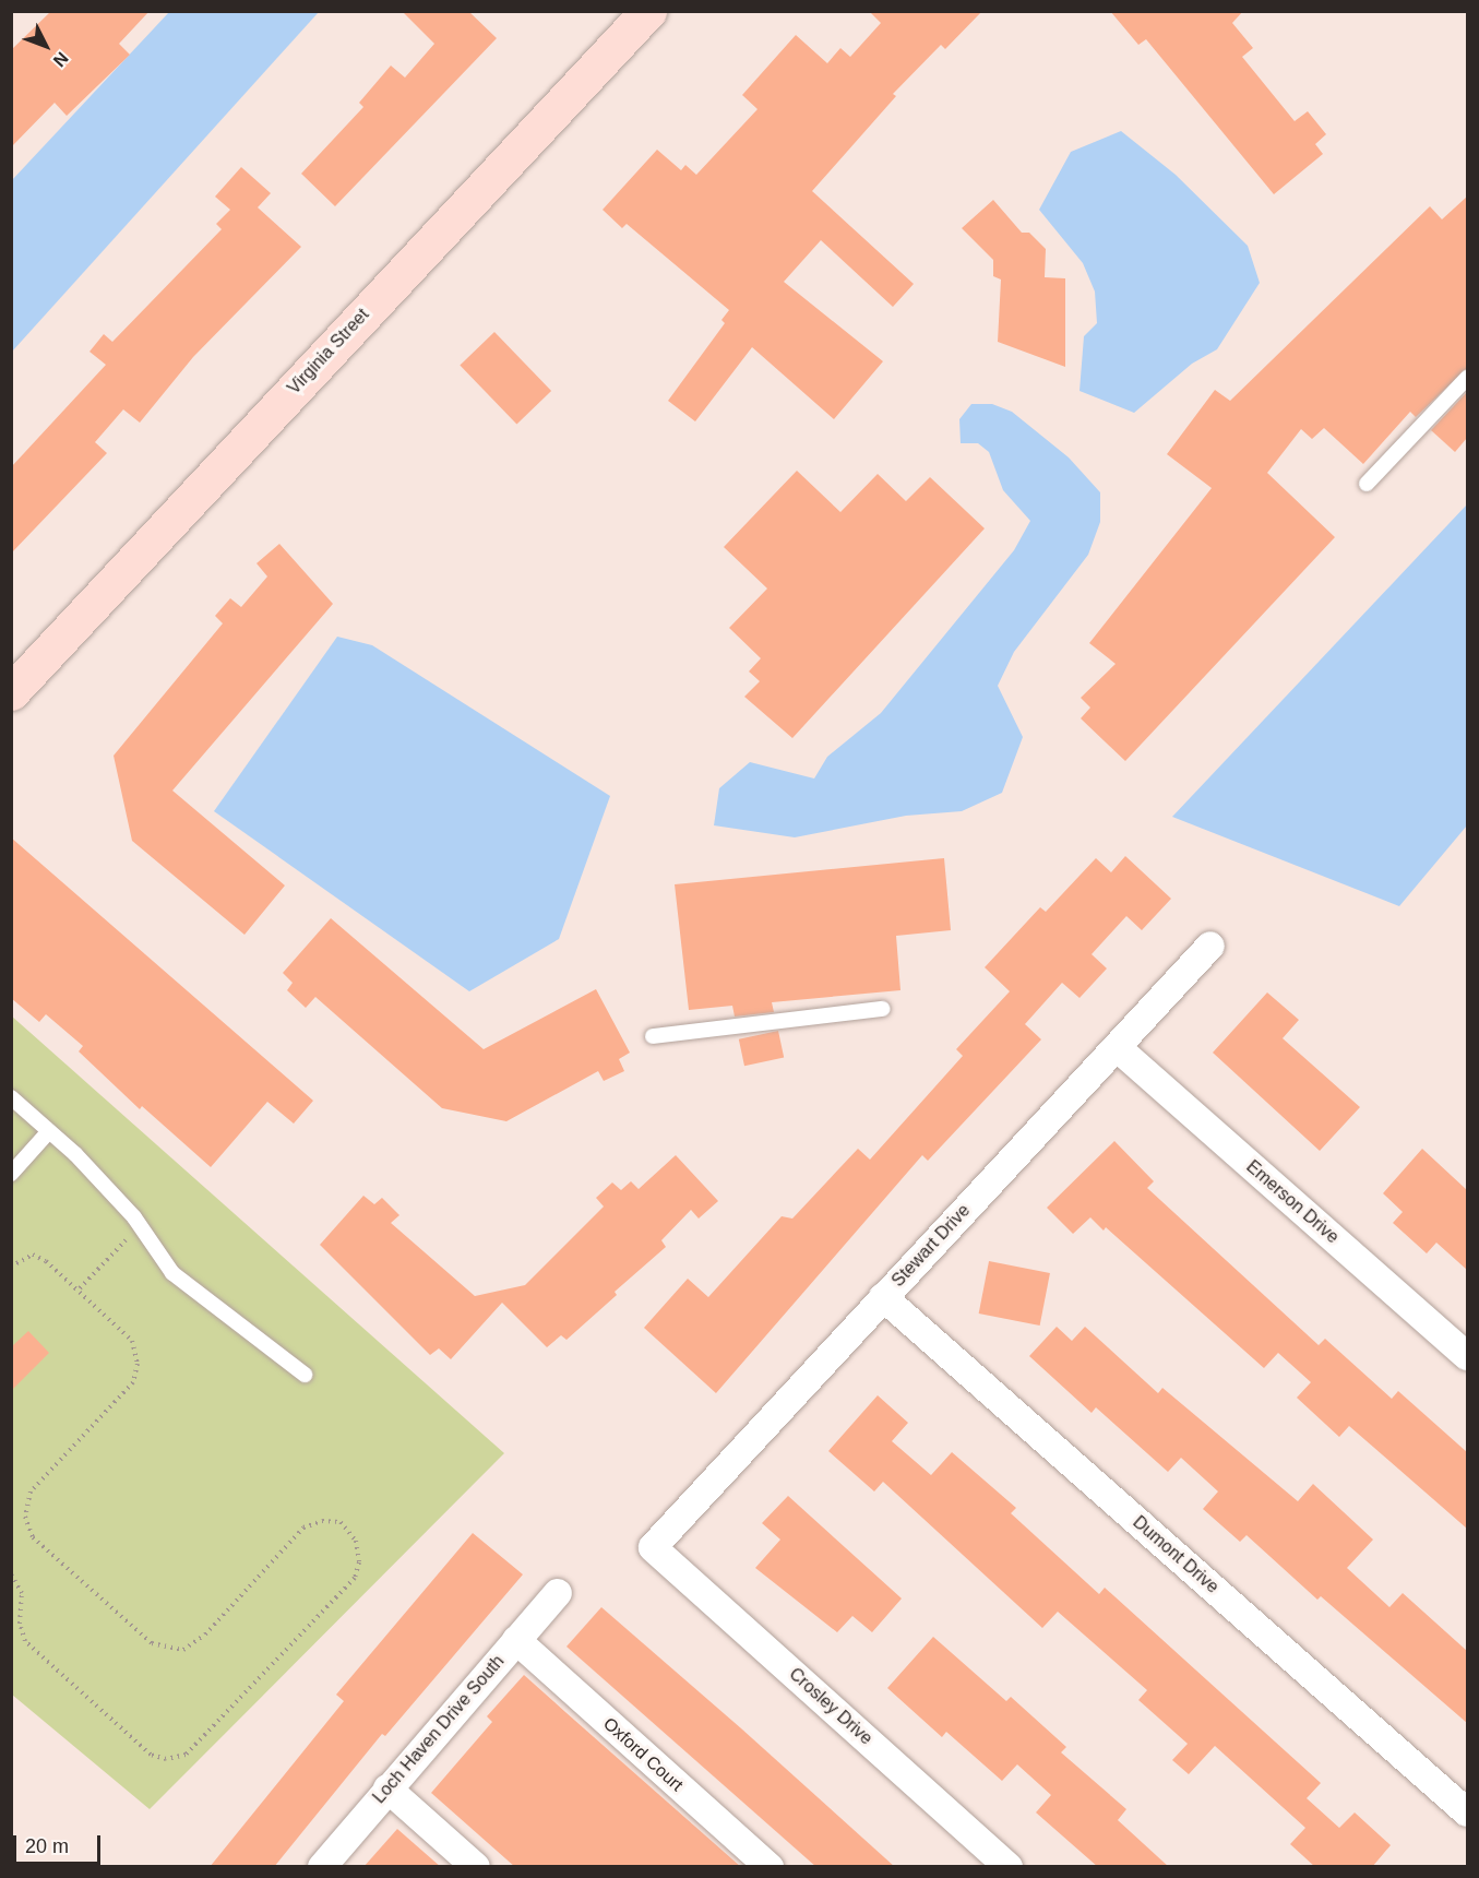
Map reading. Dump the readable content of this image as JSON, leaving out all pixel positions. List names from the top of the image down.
{
  "streets": {
    "street": [
      "Virginia Street",
      "Emerson Drive",
      "Stewart Drive",
      "Dumont Drive",
      "Crosley Drive",
      "Loch Haven Drive South",
      "Oxford Court"
    ]
  },
  "crossings": [
    ["Emerson Drive", "Stewart Drive"],
    ["Stewart Drive", "Dumont Drive"],
    ["Stewart Drive", "Crosley Drive"],
    ["Loch Haven Drive South", "Oxford Court"]
  ],
  "scale_bar": "20 m",
  "north": "bottom right"
}
